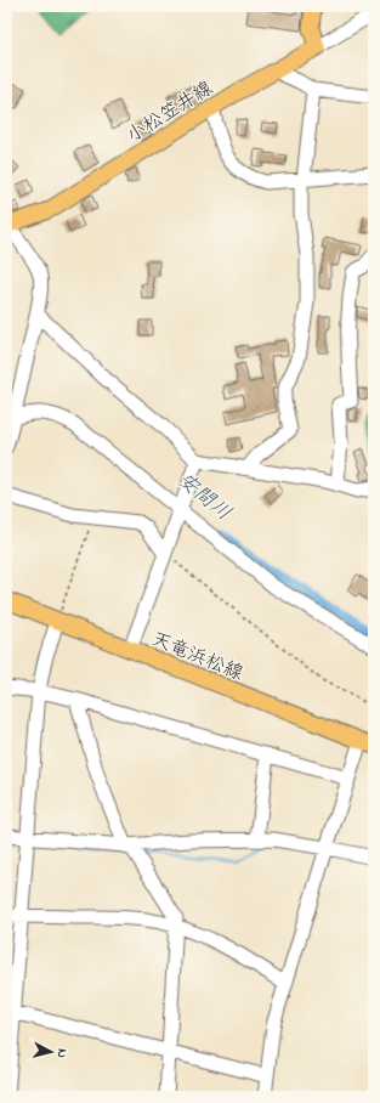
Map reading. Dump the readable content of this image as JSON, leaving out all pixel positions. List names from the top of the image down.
{
  "streets": {
    "main road": ["小松笠井線", "天竜浜松線"]
  },
  "water": ["安間川"],
  "north": "right"
}
